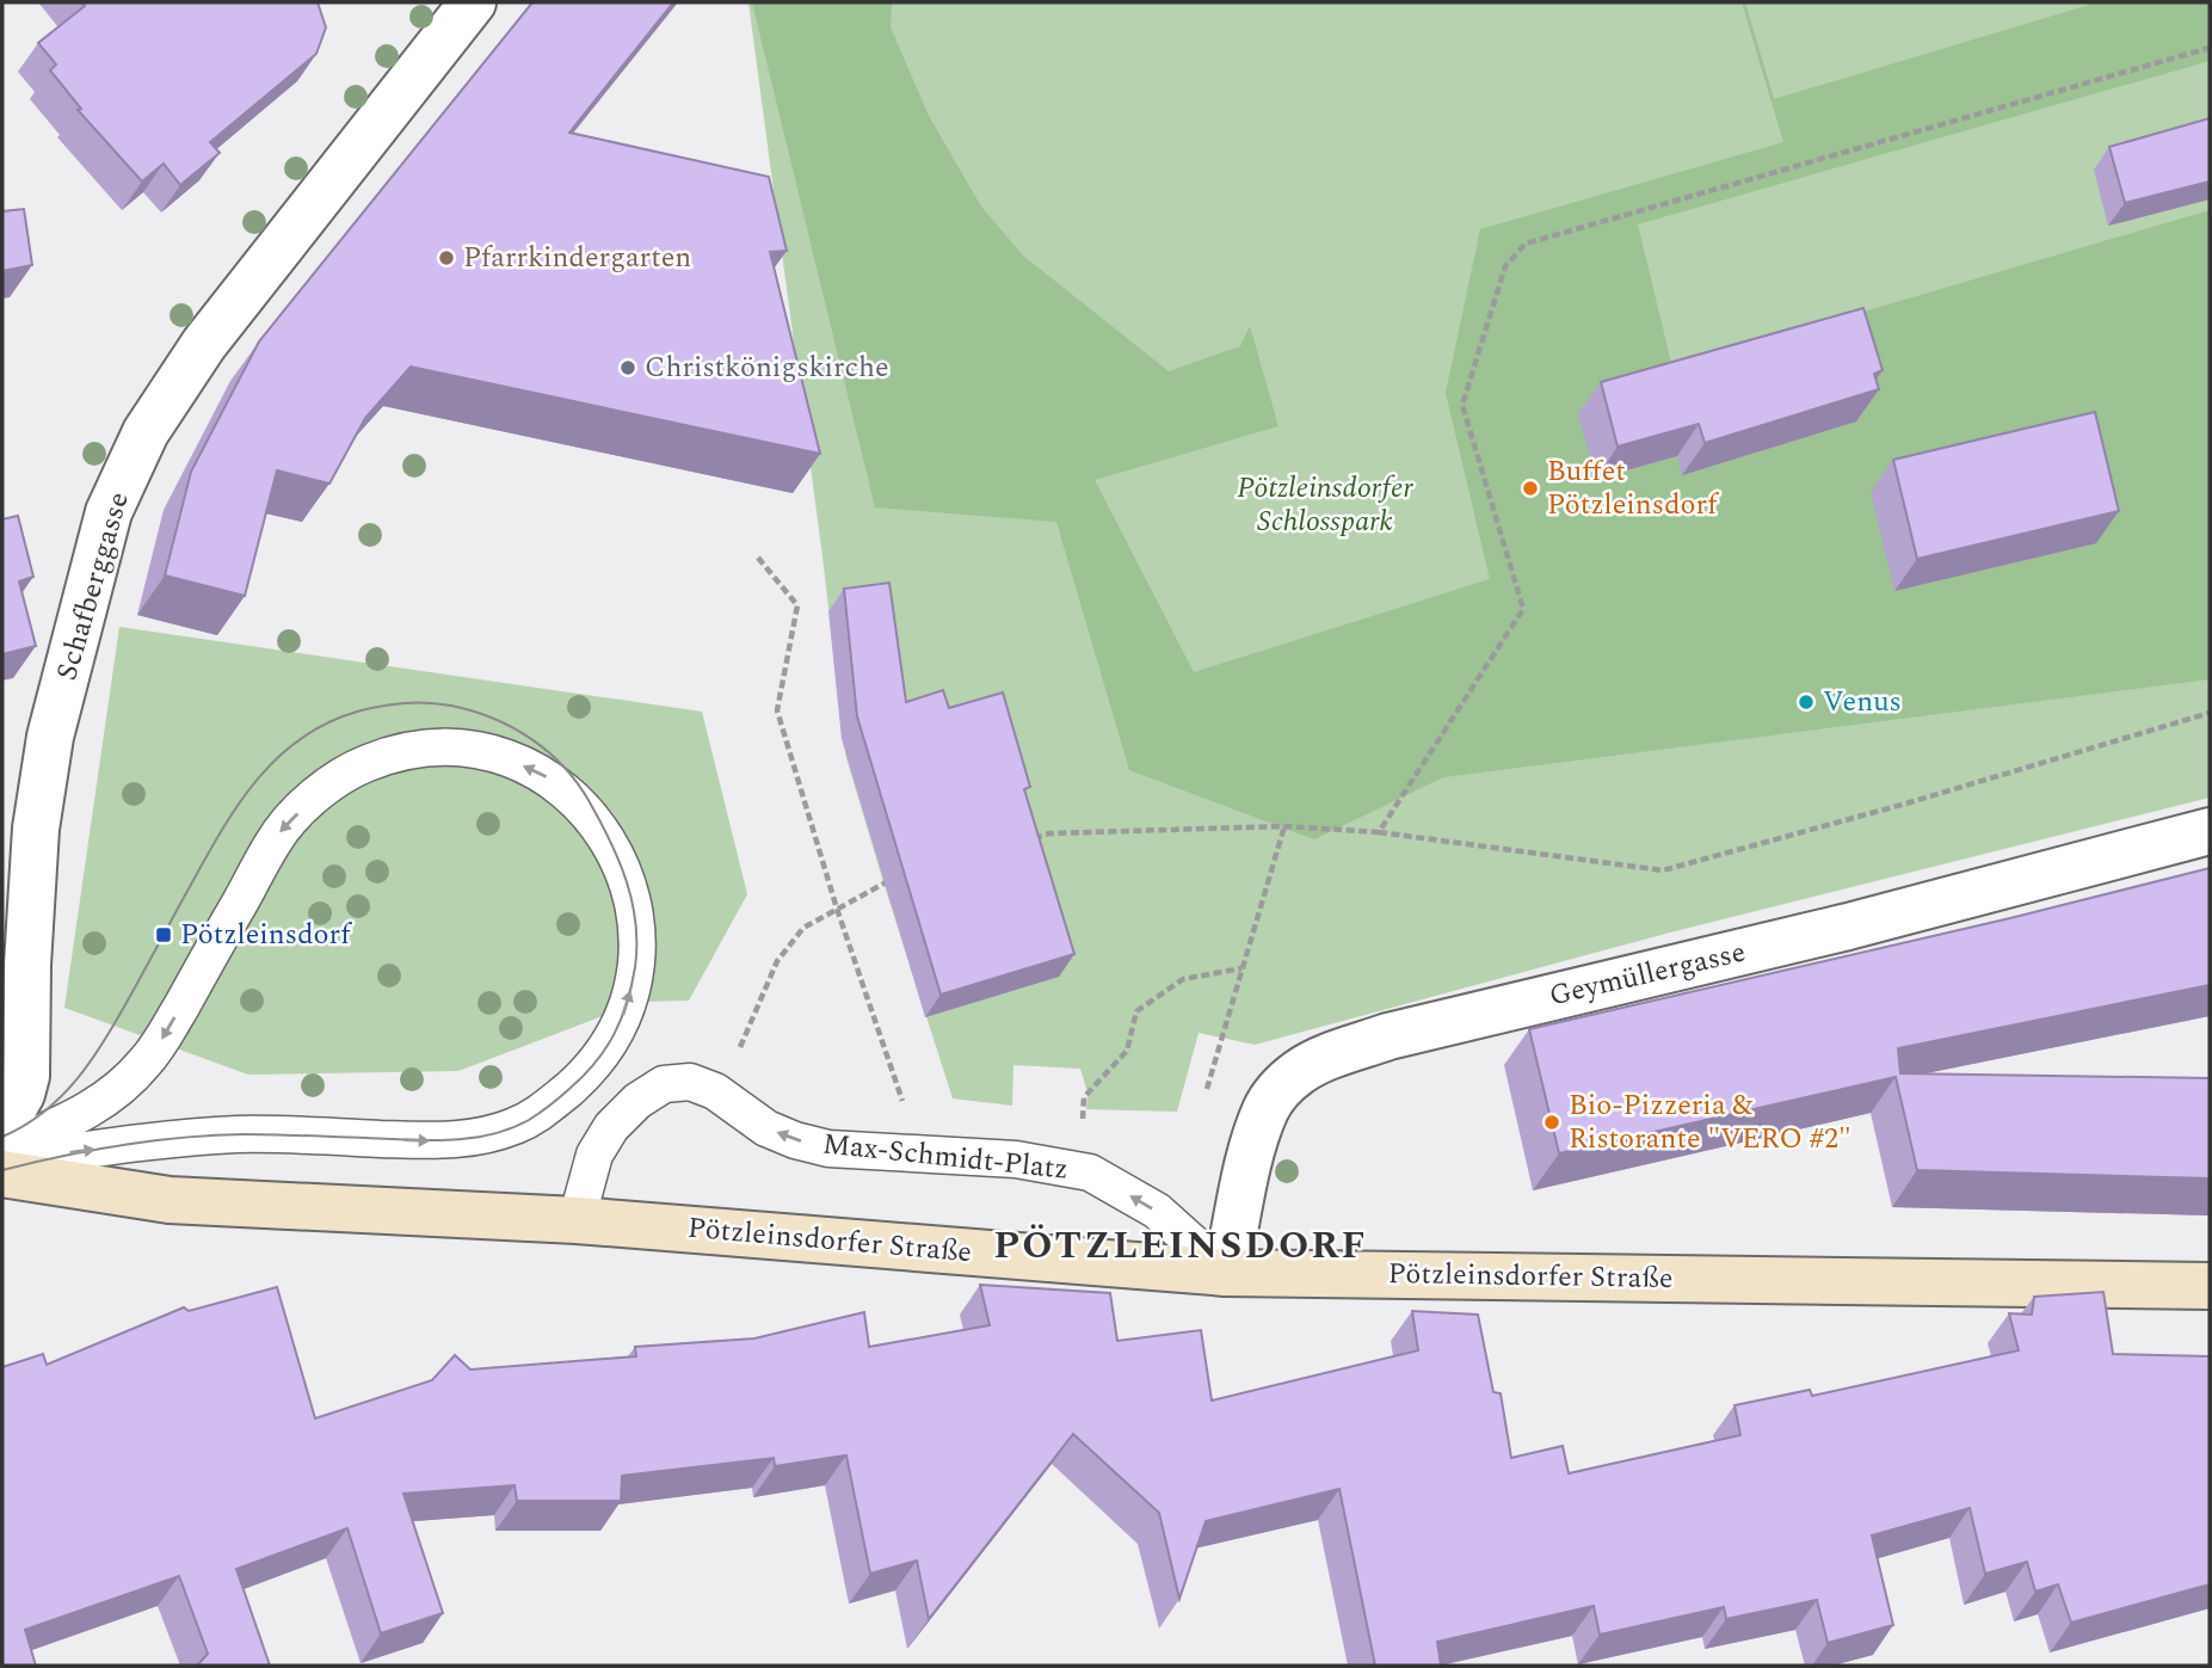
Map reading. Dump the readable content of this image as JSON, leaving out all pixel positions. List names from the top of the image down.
{
  "streets": {
    "street": ["Schafberggasse", "Geymüllergasse", "Pötzleinsdorfer Straße"],
    "lane": ["Max-Schmidt-Platz"]
  },
  "crossings": [
    ["Geymüllergasse", "Max-Schmidt-Platz"],
    ["Geymüllergasse", "Pötzleinsdorfer Straße"],
    ["Max-Schmidt-Platz", "Pötzleinsdorfer Straße"]
  ],
  "one_way": ["Max-Schmidt-Platz"],
  "districts": ["PÖTZLEINSDORF"],
  "parks": ["Pötzleinsdorfer Schlosspark"],
  "places": {
    "other": [
      "Pfarrkindergarten",
      "Christkönigskirche",
      "Buffet Pötzleinsdorf",
      "Venus",
      "Bio-Pizzeria & Ristorante \"VERO #2\""
    ],
    "transit": ["Pötzleinsdorf"]
  }
}
